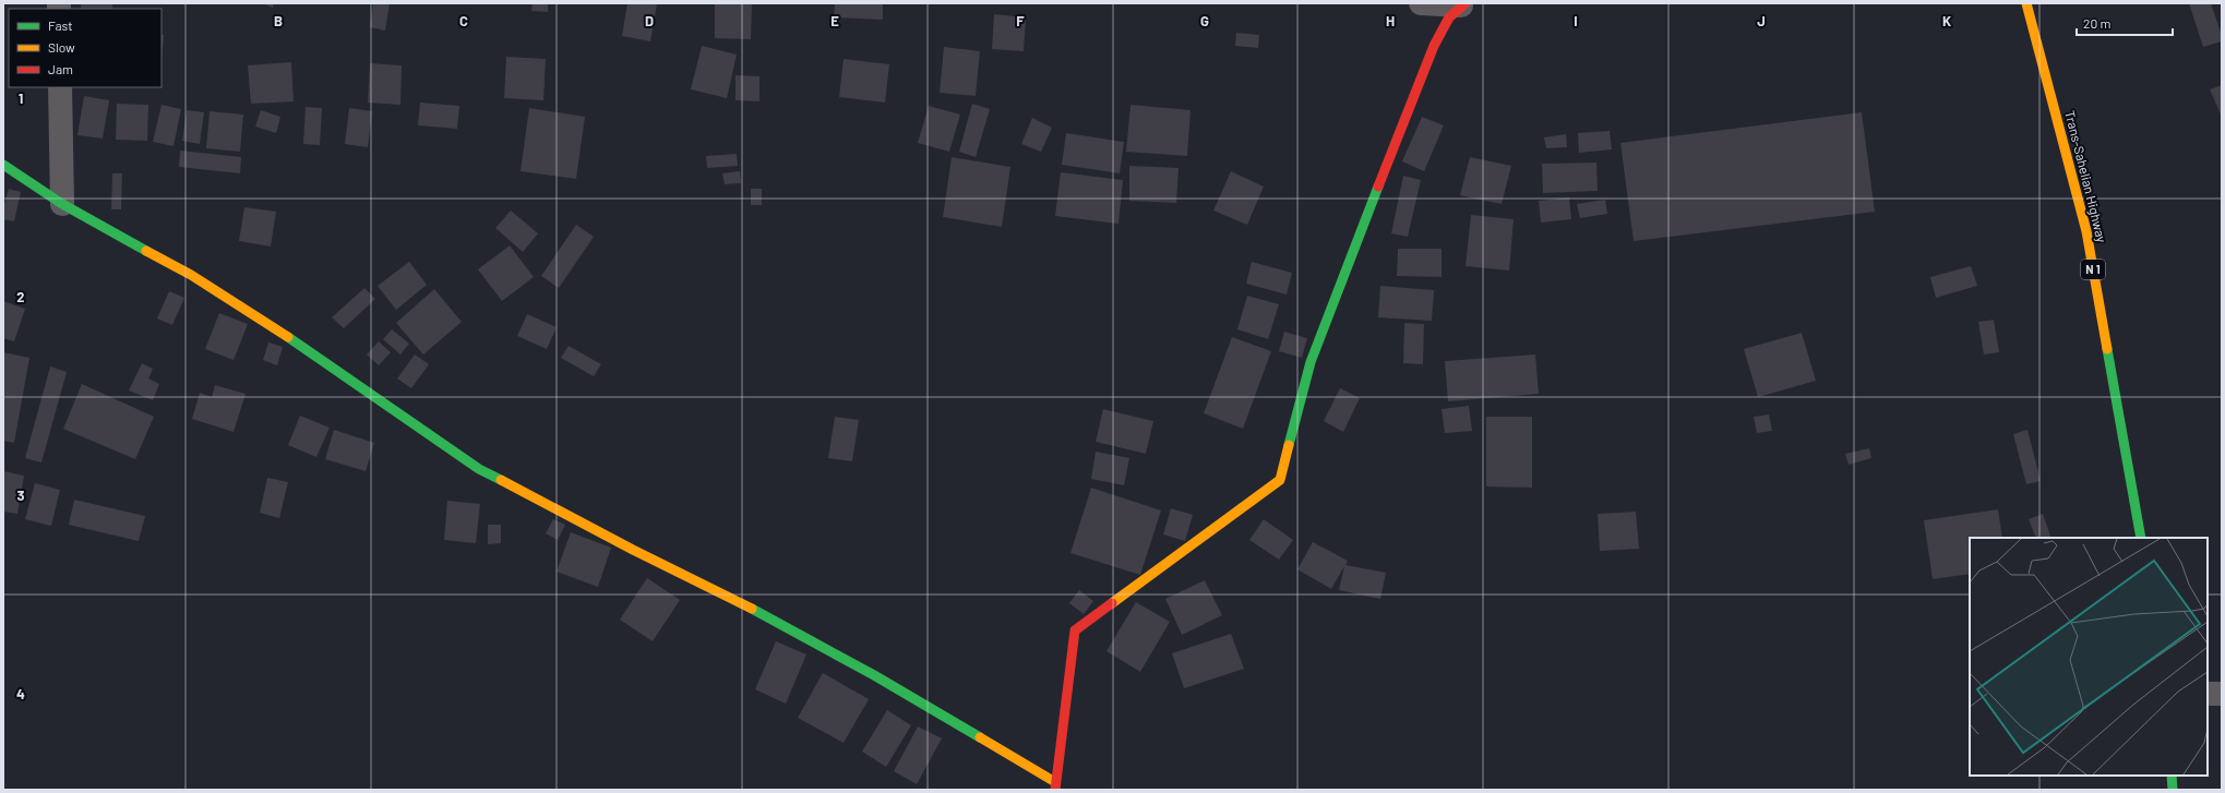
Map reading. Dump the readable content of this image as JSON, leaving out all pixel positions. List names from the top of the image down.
{
  "streets": {
    "main road": ["Trans-Sahelian Highway", "N 1"]
  },
  "legend": ["Fast", "Slow", "Jam"],
  "scale_bar": "20 m",
  "grid": {
    "columns": [
      "B",
      "C",
      "D",
      "E",
      "F",
      "G",
      "H",
      "I",
      "J",
      "K"
    ],
    "rows": [
      "1",
      "2",
      "3",
      "4"
    ]
  }
}
